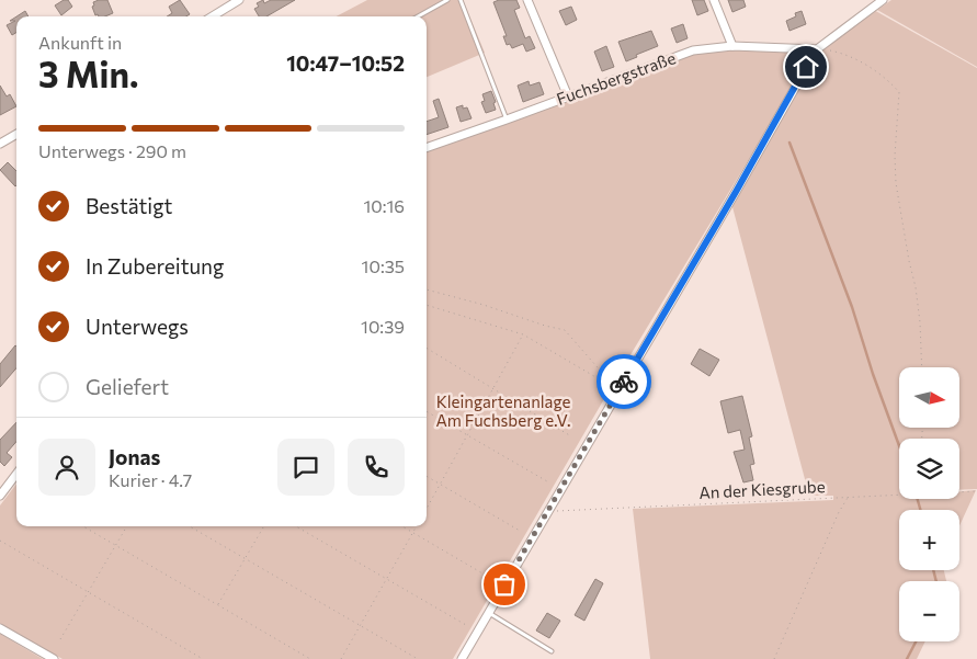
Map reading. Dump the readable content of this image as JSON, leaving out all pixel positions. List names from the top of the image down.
{
  "streets": {
    "street": ["Fuchsbergstraße"],
    "path": ["An der Kiesgrube"]
  },
  "parks": ["Kleingartenanlage Am Fuchsberg e.V."],
  "north": "right",
  "page": {
    "heading": ["3 Min.", "Ankunft in", "10:47–10:52"],
    "panel": ["Jonas", "Kurier · 4.7"],
    "bar": "Unterwegs · 290 m",
    "list": [
      ["Bestätigt", "10:16"],
      ["In Zubereitung", "10:35"],
      ["Unterwegs", "10:39"],
      "Geliefert"
    ],
    "map_buttons": ["+", "−"]
  }
}
